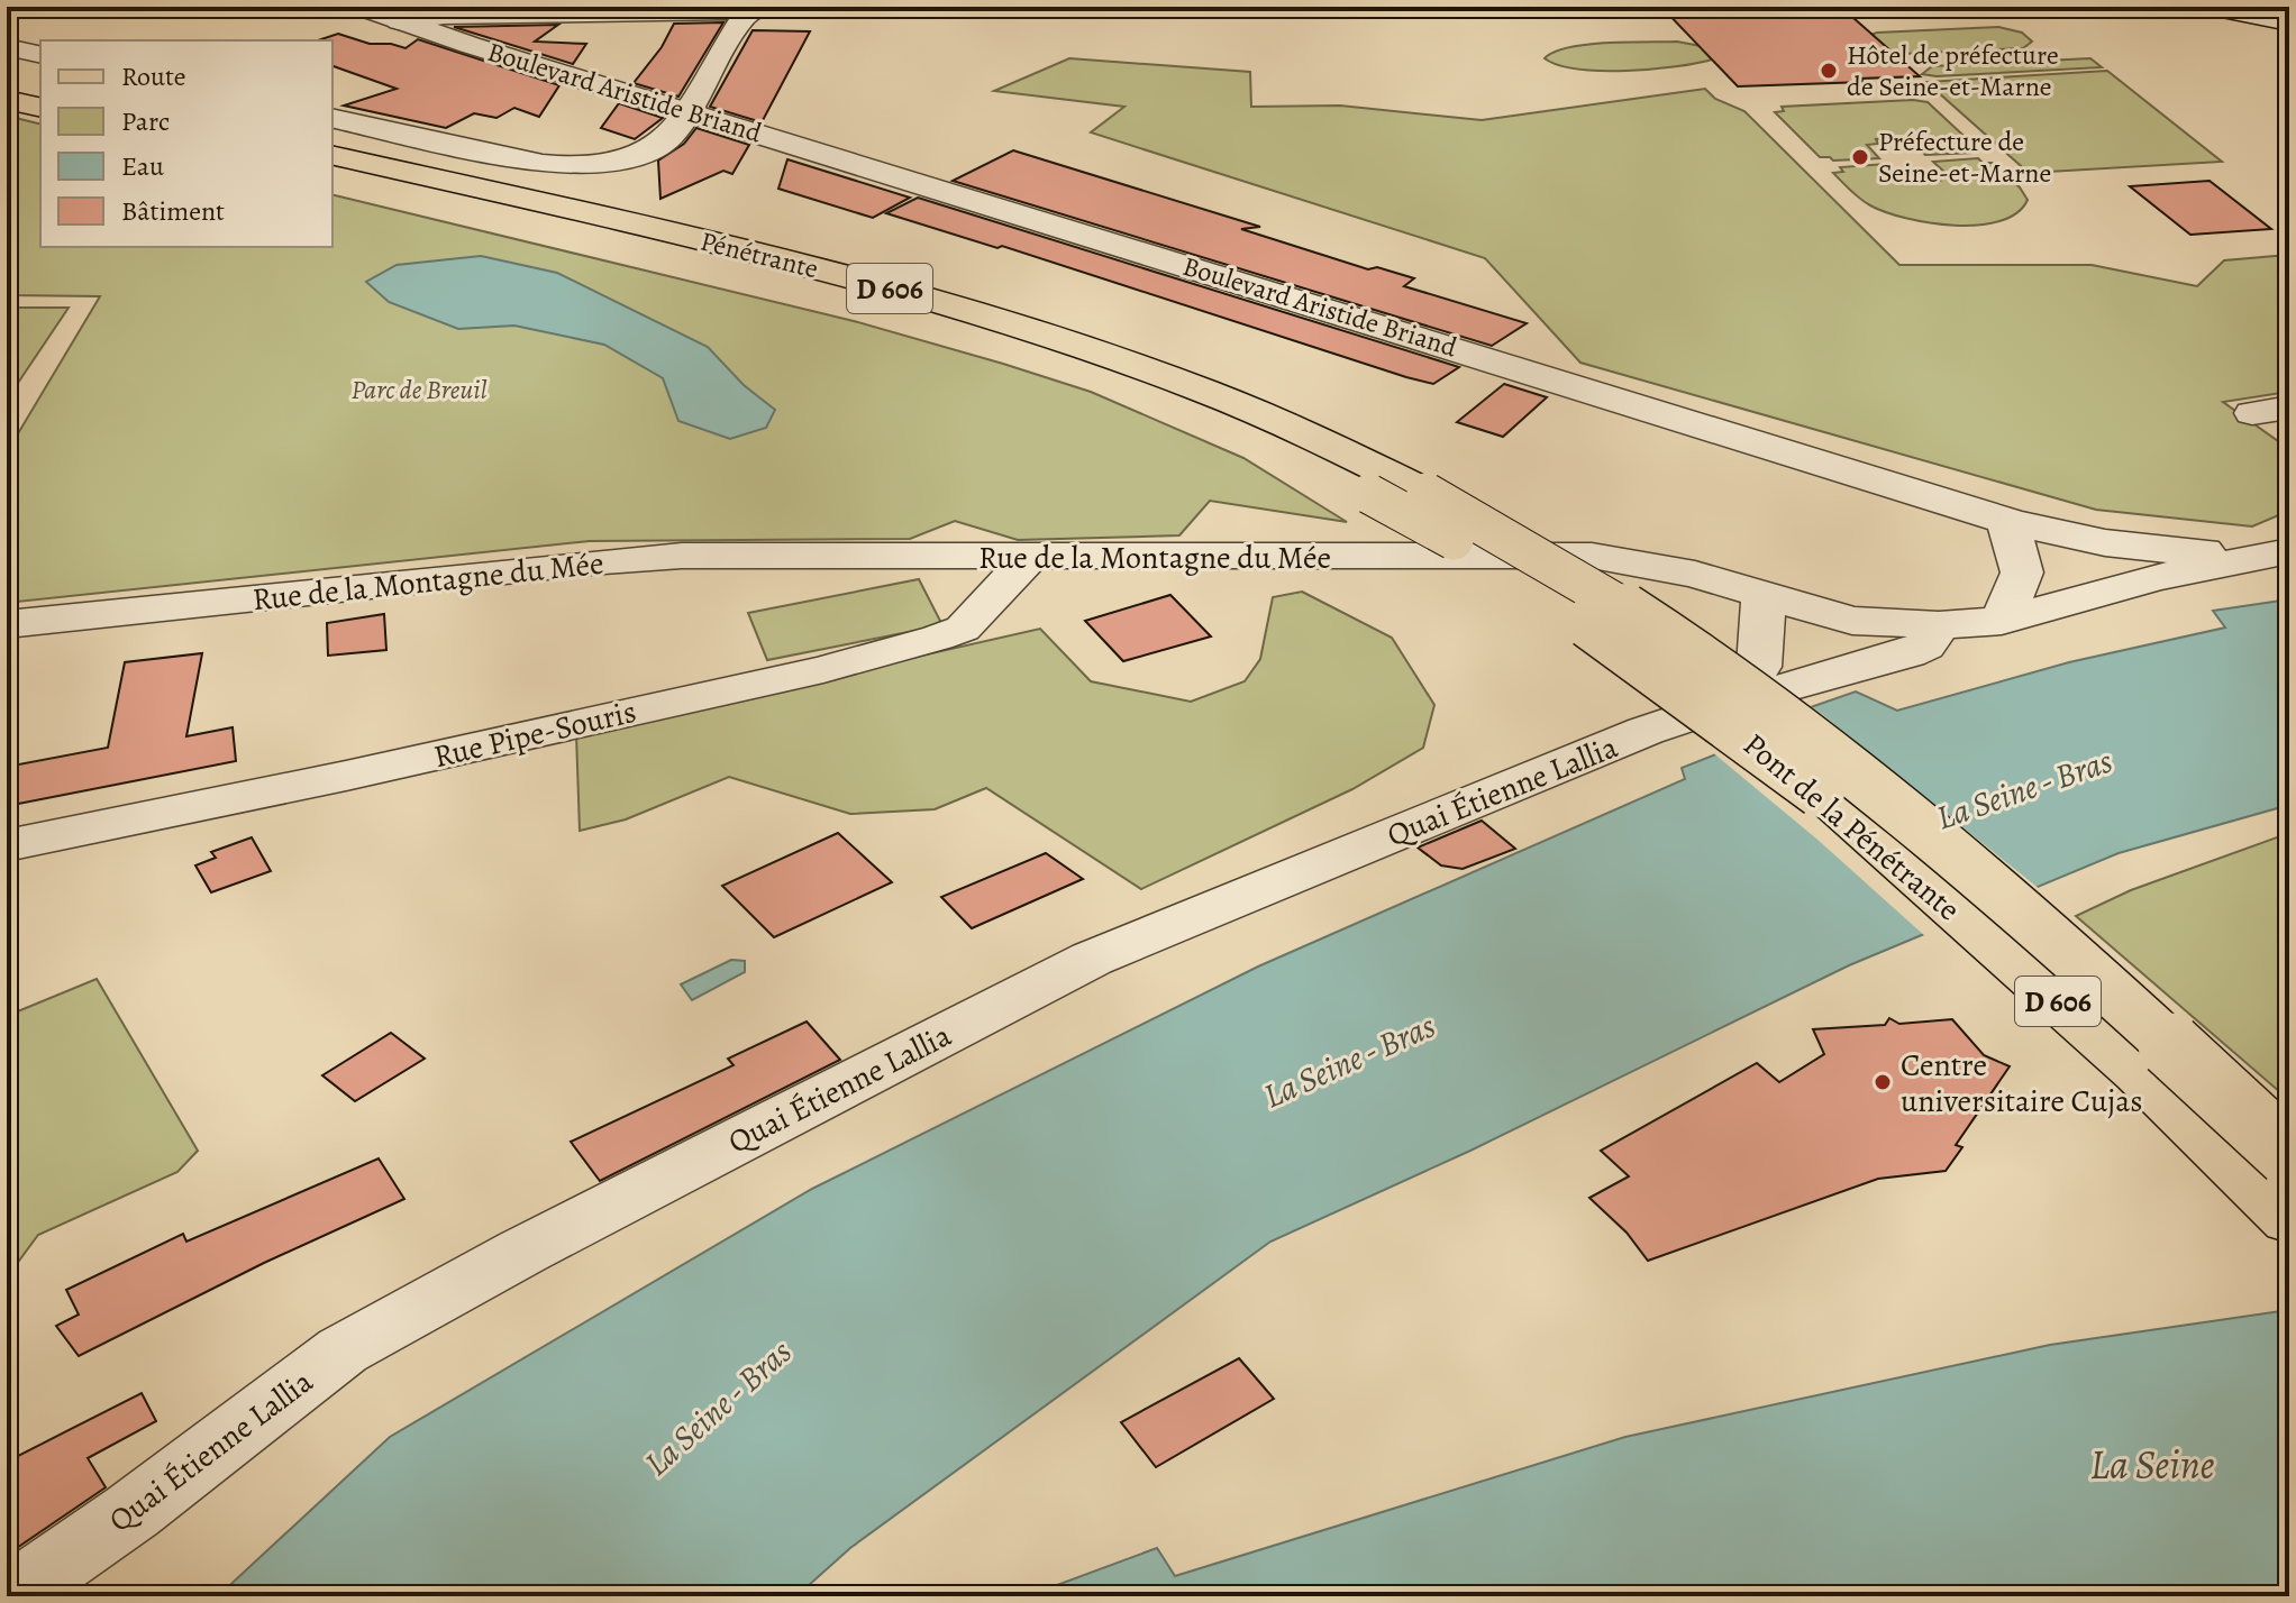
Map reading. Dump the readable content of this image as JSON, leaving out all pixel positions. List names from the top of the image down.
{
  "streets": {
    "main road": ["Pénétrante", "D 606", "Pont de la Pénétrante"],
    "street": [
      "Boulevard Aristide Briand",
      "Rue de la Montagne du Mée",
      "Rue Pipe-Souris",
      "Quai Étienne Lallia"
    ]
  },
  "crossings": [
    ["Boulevard Aristide Briand", "Rue de la Montagne du Mée"],
    ["Pénétrante", "Pont de la Pénétrante"],
    ["Rue de la Montagne du Mée", "Rue Pipe-Souris"],
    ["Rue de la Montagne du Mée", "Quai Étienne Lallia"]
  ],
  "water": ["La Seine - Bras", "La Seine"],
  "parks": ["Parc de Breuil"],
  "places": ["Hôtel de préfecture de Seine-et-Marne", "Préfecture de Seine-et-Marne", "Centre universitaire Cujas"],
  "legend": [
    "Route",
    "Parc",
    "Eau",
    "Bâtiment"
  ]
}
